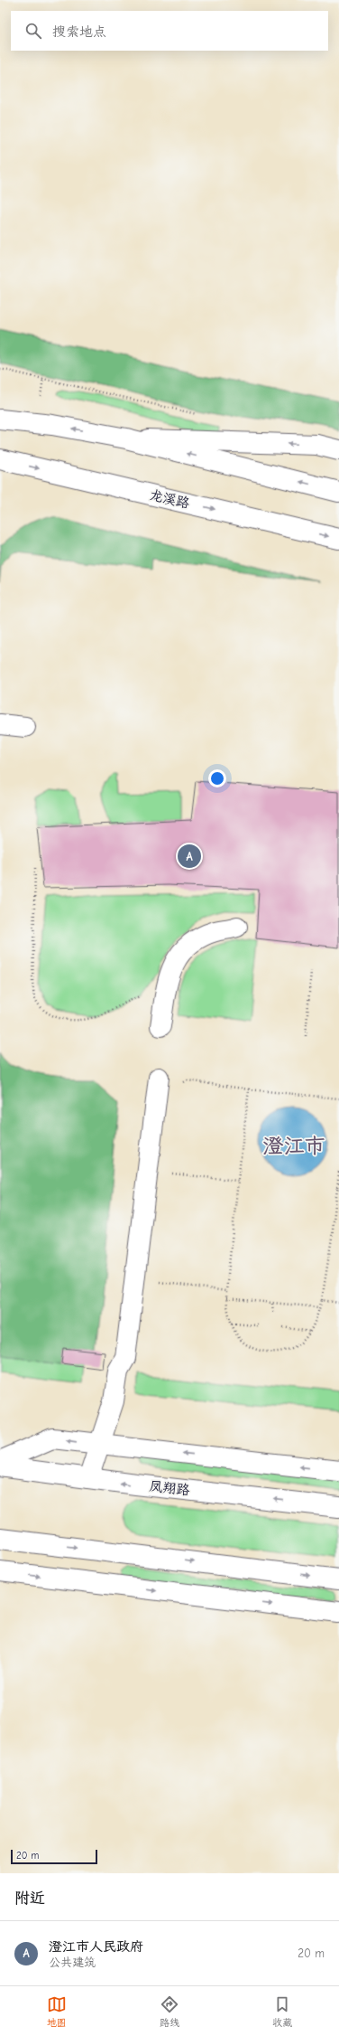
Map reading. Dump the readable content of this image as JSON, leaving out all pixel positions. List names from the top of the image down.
{
  "streets": {
    "main road": ["龙溪路", "凤翔路"]
  },
  "districts": ["澄江市"],
  "scale_bar": "20 m",
  "page": {
    "search": "搜索地点",
    "pins": "A",
    "scale": "20 m",
    "heading": "附近",
    "list": [
      {
        "mark": "A",
        "name": "澄江市人民政府",
        "note": "公共建筑",
        "value": "20 m"
      }
    ],
    "nav": ["地图", "路线", "收藏"]
  }
}
